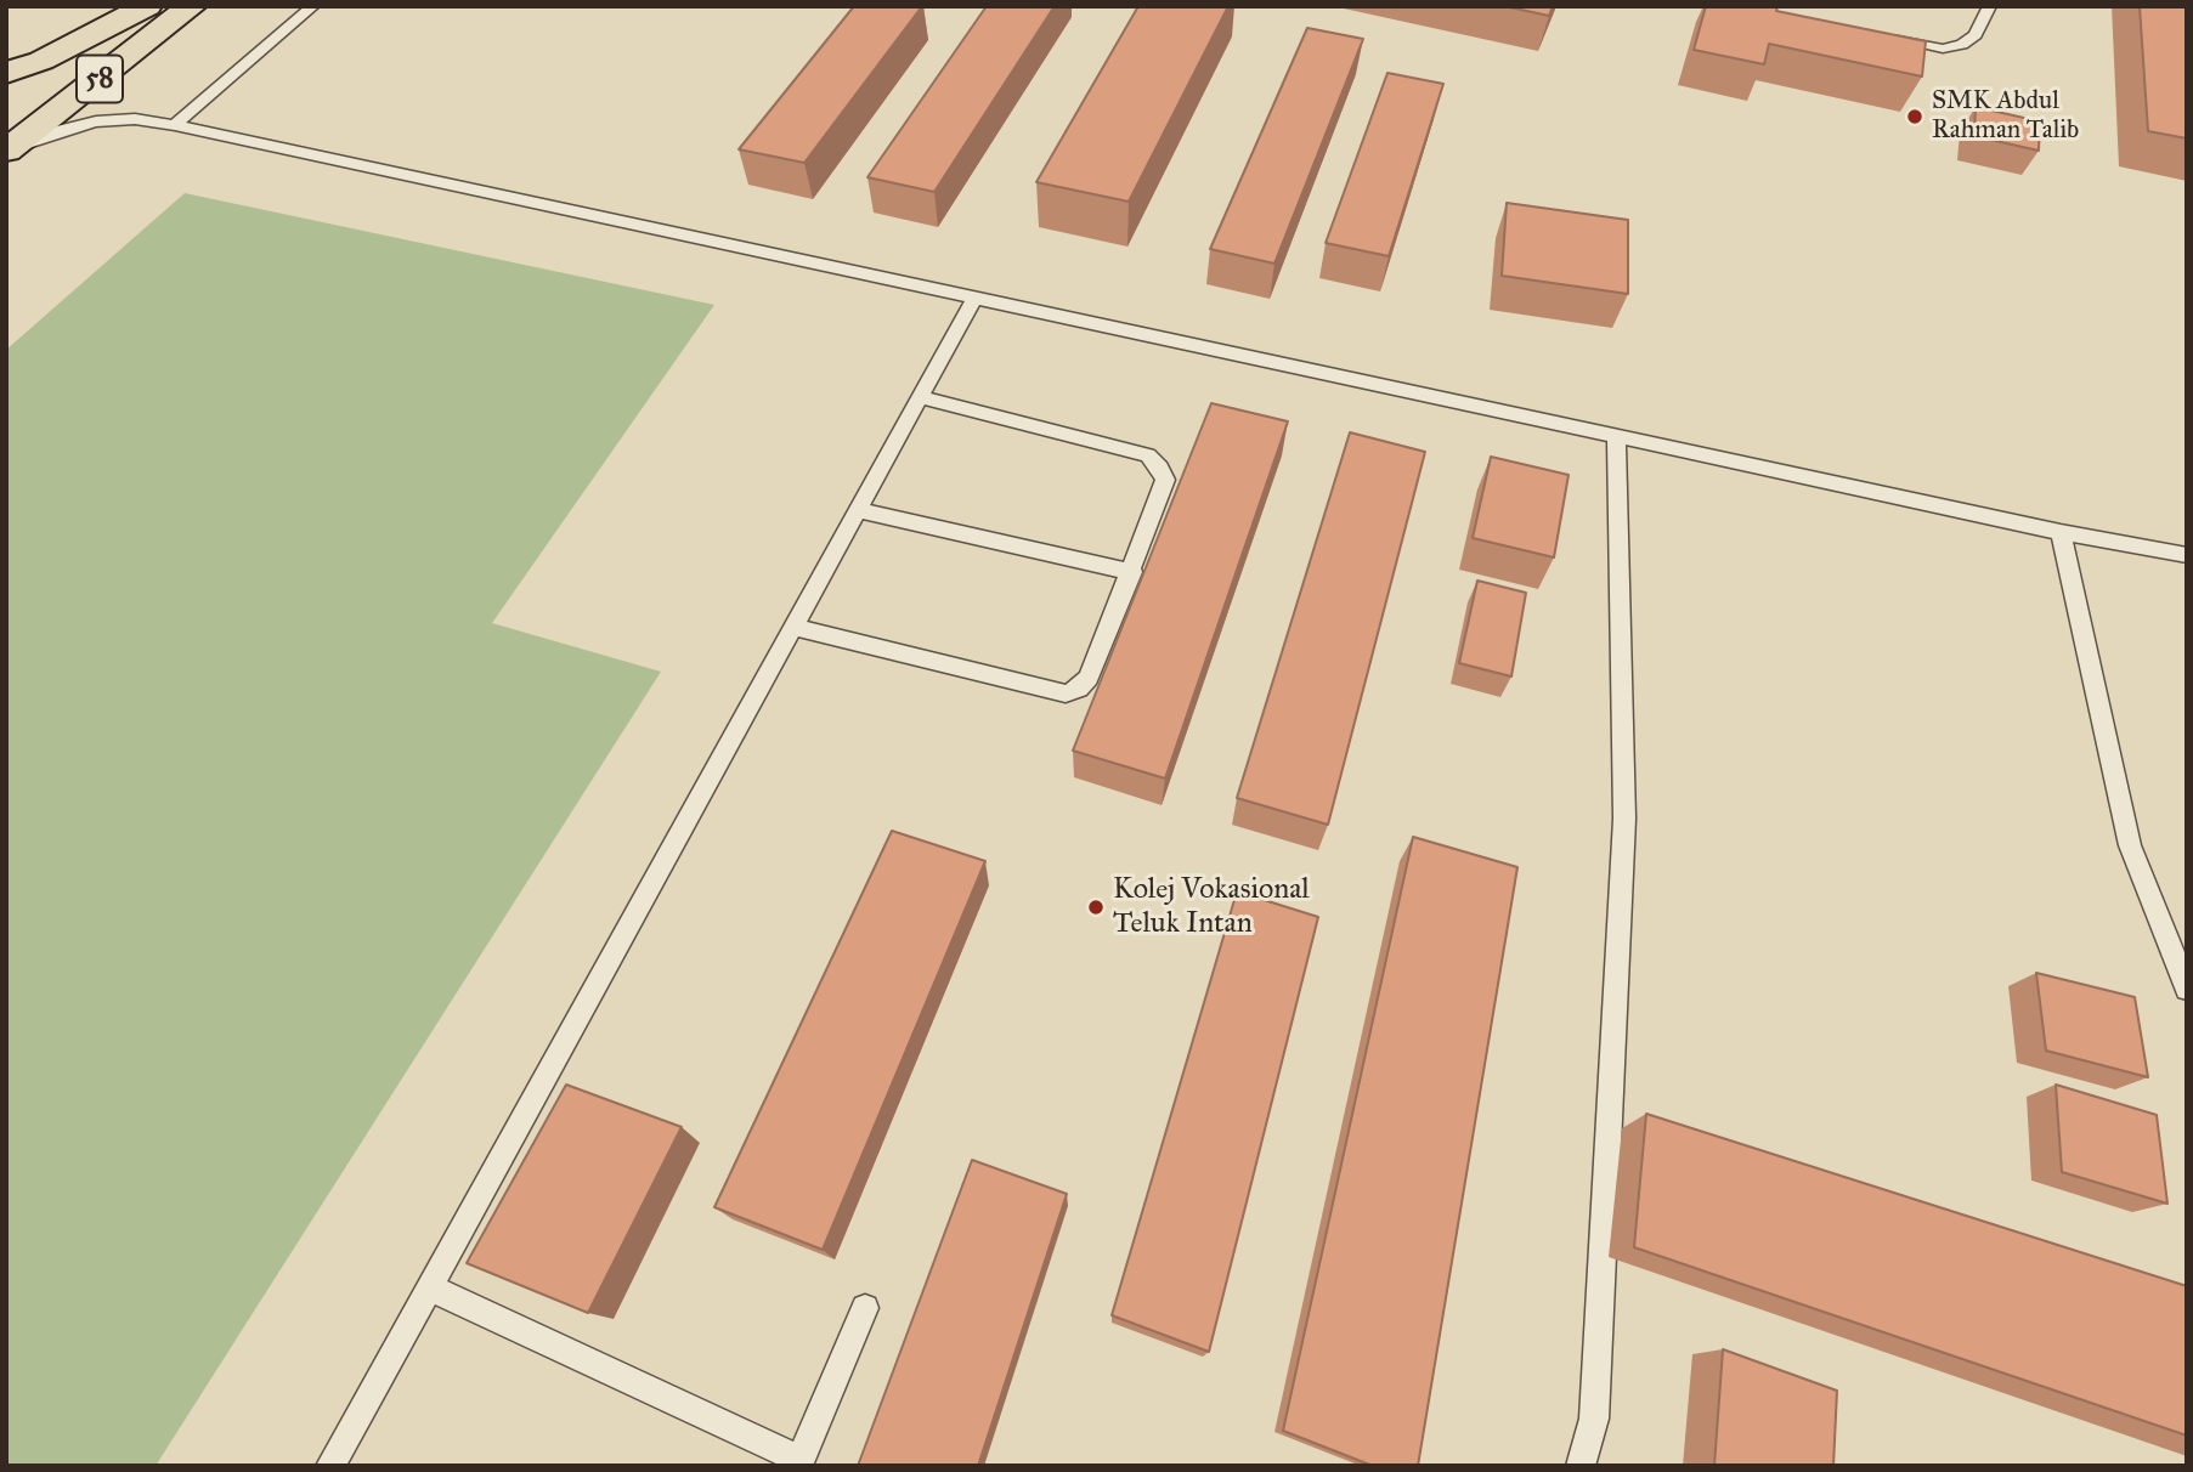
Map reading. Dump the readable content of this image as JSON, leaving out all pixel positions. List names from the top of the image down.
{
  "streets": {
    "highway": ["58"]
  },
  "places": ["SMK Abdul Rahman Talib", "Kolej Vokasional Teluk Intan"]
}
